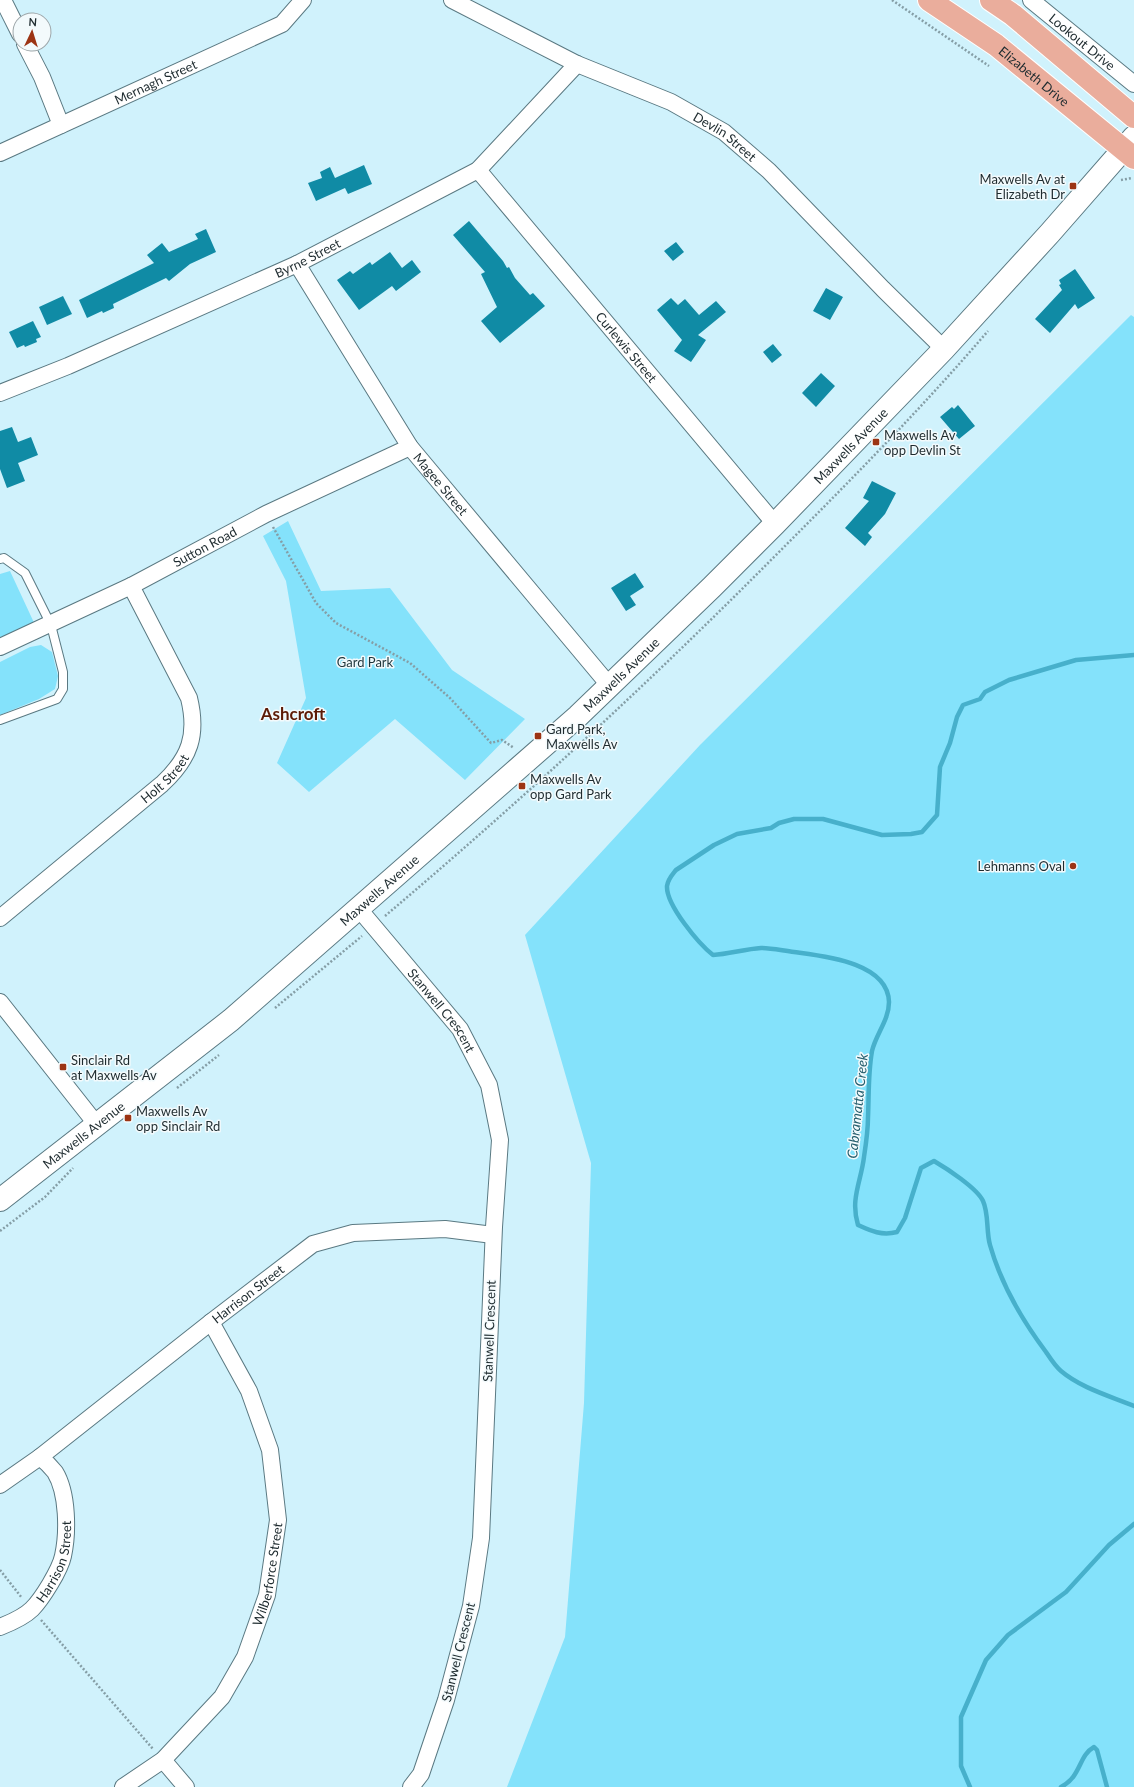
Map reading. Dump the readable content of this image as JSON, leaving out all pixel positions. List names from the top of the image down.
{
  "streets": {
    "main road": ["Elizabeth Drive"],
    "street": [
      "Lookout Drive",
      "Mernagh Street",
      "Devlin Street",
      "Byrne Street",
      "Curlewis Street",
      "Maxwells Avenue",
      "Magee Street",
      "Sutton Road",
      "Holt Street",
      "Stanwell Crescent",
      "Harrison Street",
      "Wilberforce Street"
    ]
  },
  "crossings": [
    ["Elizabeth Drive", "Maxwells Avenue"],
    ["Devlin Street", "Byrne Street"],
    ["Devlin Street", "Maxwells Avenue"],
    ["Byrne Street", "Curlewis Street"],
    ["Byrne Street", "Magee Street"],
    ["Curlewis Street", "Maxwells Avenue"],
    ["Maxwells Avenue", "Magee Street"],
    ["Maxwells Avenue", "Stanwell Crescent"],
    ["Magee Street", "Sutton Road"],
    ["Sutton Road", "Holt Street"],
    ["Stanwell Crescent", "Harrison Street"],
    ["Harrison Street", "Wilberforce Street"]
  ],
  "districts": ["Ashcroft"],
  "water": ["Cabramatta Creek"],
  "parks": ["Gard Park"],
  "places": {
    "transit": [
      "Maxwells Av at Elizabeth Dr",
      "Maxwells Av opp Devlin St",
      "Gard Park, Maxwells Av",
      "Maxwells Av opp Gard Park",
      "Sinclair Rd at Maxwells Av",
      "Maxwells Av opp Sinclair Rd"
    ],
    "other": ["Lehmanns Oval"]
  },
  "north": "top"
}
